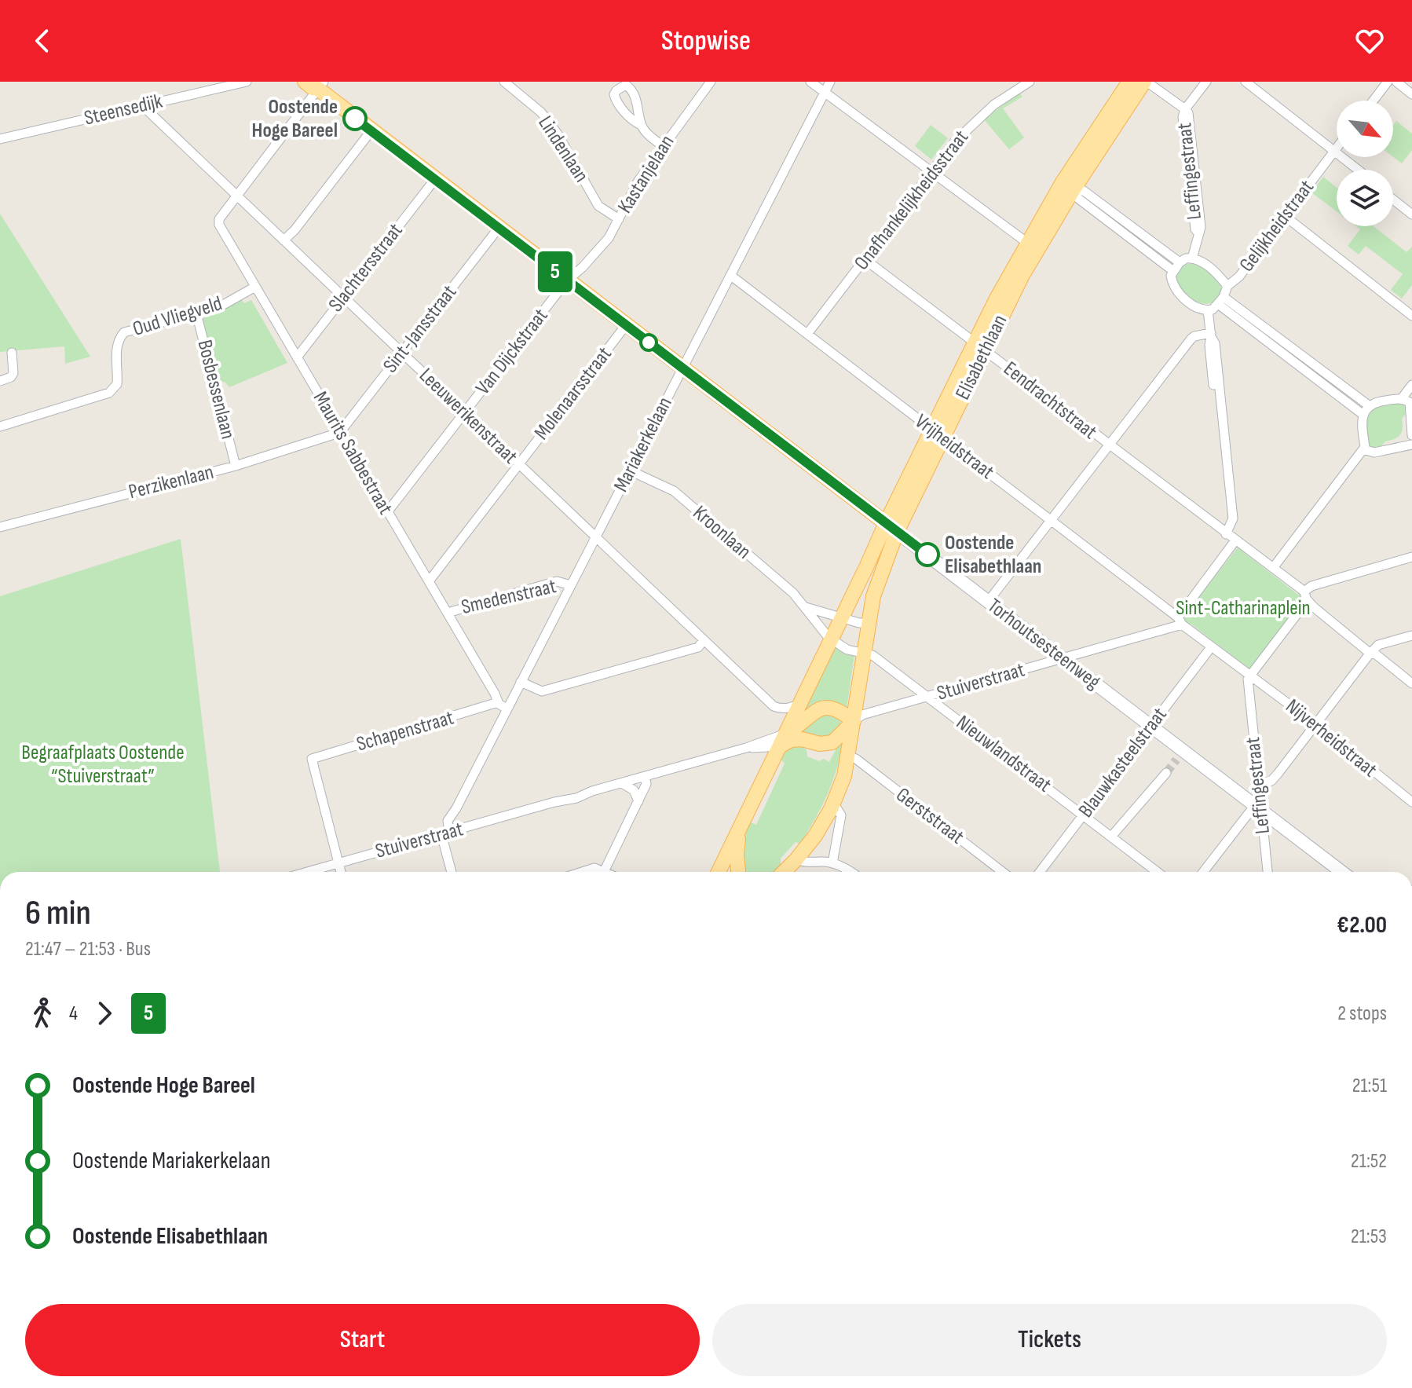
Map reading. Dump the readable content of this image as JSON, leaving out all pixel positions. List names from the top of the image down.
{
  "streets": {
    "main road": ["Elisabethlaan", "Torhoutsesteenweg"],
    "street": [
      "Steensedijk",
      "Lindenlaan",
      "Leffingestraat",
      "Kastanjelaan",
      "Onafhankelijkheidsstraat",
      "Gelijkheidstraat",
      "Slachtersstraat",
      "Oud Vliegveld",
      "Sint-Jansstraat",
      "Van Dijckstraat",
      "Bosbessenlaan",
      "Molenaarsstraat",
      "Eendrachtstraat",
      "Leeuwerikenstraat",
      "Mariakerkelaan",
      "Vrijheidstraat",
      "Maurits Sabbestraat",
      "Perzikenlaan",
      "Kroonlaan",
      "Smedenstraat",
      "Stuiverstraat",
      "Schapenstraat",
      "Nijverheidstraat",
      "Nieuwlandstraat",
      "Blauwkasteelstraat",
      "Gerststraat"
    ]
  },
  "crossings": [
    ["Steensedijk", "Leeuwerikenstraat"],
    ["Lindenlaan", "Kastanjelaan"],
    ["Leffingestraat", "Gelijkheidstraat"],
    ["Leffingestraat", "Elisabethlaan"],
    ["Leffingestraat", "Torhoutsesteenweg"],
    ["Leffingestraat", "Nijverheidstraat"],
    ["Kastanjelaan", "Van Dijckstraat"],
    ["Kastanjelaan", "Torhoutsesteenweg"],
    ["Onafhankelijkheidsstraat", "Eendrachtstraat"],
    ["Onafhankelijkheidsstraat", "Vrijheidstraat"],
    ["Slachtersstraat", "Leeuwerikenstraat"],
    ["Slachtersstraat", "Maurits Sabbestraat"],
    ["Slachtersstraat", "Torhoutsesteenweg"],
    ["Oud Vliegveld", "Bosbessenlaan"],
    ["Oud Vliegveld", "Maurits Sabbestraat"],
    ["Sint-Jansstraat", "Leeuwerikenstraat"],
    ["Sint-Jansstraat", "Maurits Sabbestraat"],
    ["Sint-Jansstraat", "Perzikenlaan"],
    ["Sint-Jansstraat", "Torhoutsesteenweg"],
    ["Van Dijckstraat", "Leeuwerikenstraat"],
    ["Van Dijckstraat", "Maurits Sabbestraat"],
    ["Van Dijckstraat", "Torhoutsesteenweg"],
    ["Elisabethlaan", "Eendrachtstraat"],
    ["Elisabethlaan", "Leeuwerikenstraat"],
    ["Elisabethlaan", "Vrijheidstraat"],
    ["Elisabethlaan", "Kroonlaan"],
    ["Elisabethlaan", "Torhoutsesteenweg"],
    ["Elisabethlaan", "Stuiverstraat"],
    ["Elisabethlaan", "Nieuwlandstraat"],
    ["Elisabethlaan", "Gerststraat"],
    ["Bosbessenlaan", "Perzikenlaan"],
    ["Molenaarsstraat", "Leeuwerikenstraat"],
    ["Molenaarsstraat", "Maurits Sabbestraat"],
    ["Molenaarsstraat", "Torhoutsesteenweg"],
    ["Leeuwerikenstraat", "Mariakerkelaan"],
    ["Leeuwerikenstraat", "Maurits Sabbestraat"],
    ["Mariakerkelaan", "Vrijheidstraat"],
    ["Mariakerkelaan", "Maurits Sabbestraat"],
    ["Mariakerkelaan", "Kroonlaan"],
    ["Mariakerkelaan", "Smedenstraat"],
    ["Mariakerkelaan", "Torhoutsesteenweg"],
    ["Mariakerkelaan", "Stuiverstraat"],
    ["Vrijheidstraat", "Stuiverstraat"],
    ["Maurits Sabbestraat", "Perzikenlaan"],
    ["Maurits Sabbestraat", "Smedenstraat"],
    ["Maurits Sabbestraat", "Schapenstraat"],
    ["Torhoutsesteenweg", "Stuiverstraat"],
    ["Torhoutsesteenweg", "Blauwkasteelstraat"],
    ["Stuiverstraat", "Schapenstraat"],
    ["Stuiverstraat", "Nieuwlandstraat"],
    ["Nieuwlandstraat", "Blauwkasteelstraat"]
  ],
  "parks": ["Sint-Catharinaplein", "Begraafplaats Oostende “Stuiverstraat”"],
  "places": ["Oostende Hoge Bareel", "Oostende Elisabethlaan"],
  "lines": ["bus line 5"],
  "north": "bottom right",
  "page": {
    "header": "Stopwise",
    "on_map": "5",
    "heading": ["6 min", "21:47 – 21:53 · Bus", "€2.00"],
    "legs": ["4", "5", "2 stops"],
    "list": [
      {
        "name": "Oostende Hoge Bareel",
        "value": "21:51"
      },
      {
        "name": "Oostende Mariakerkelaan",
        "value": "21:52"
      },
      {
        "name": "Oostende Elisabethlaan",
        "value": "21:53"
      }
    ],
    "buttons": ["Start", "Tickets"]
  }
}
